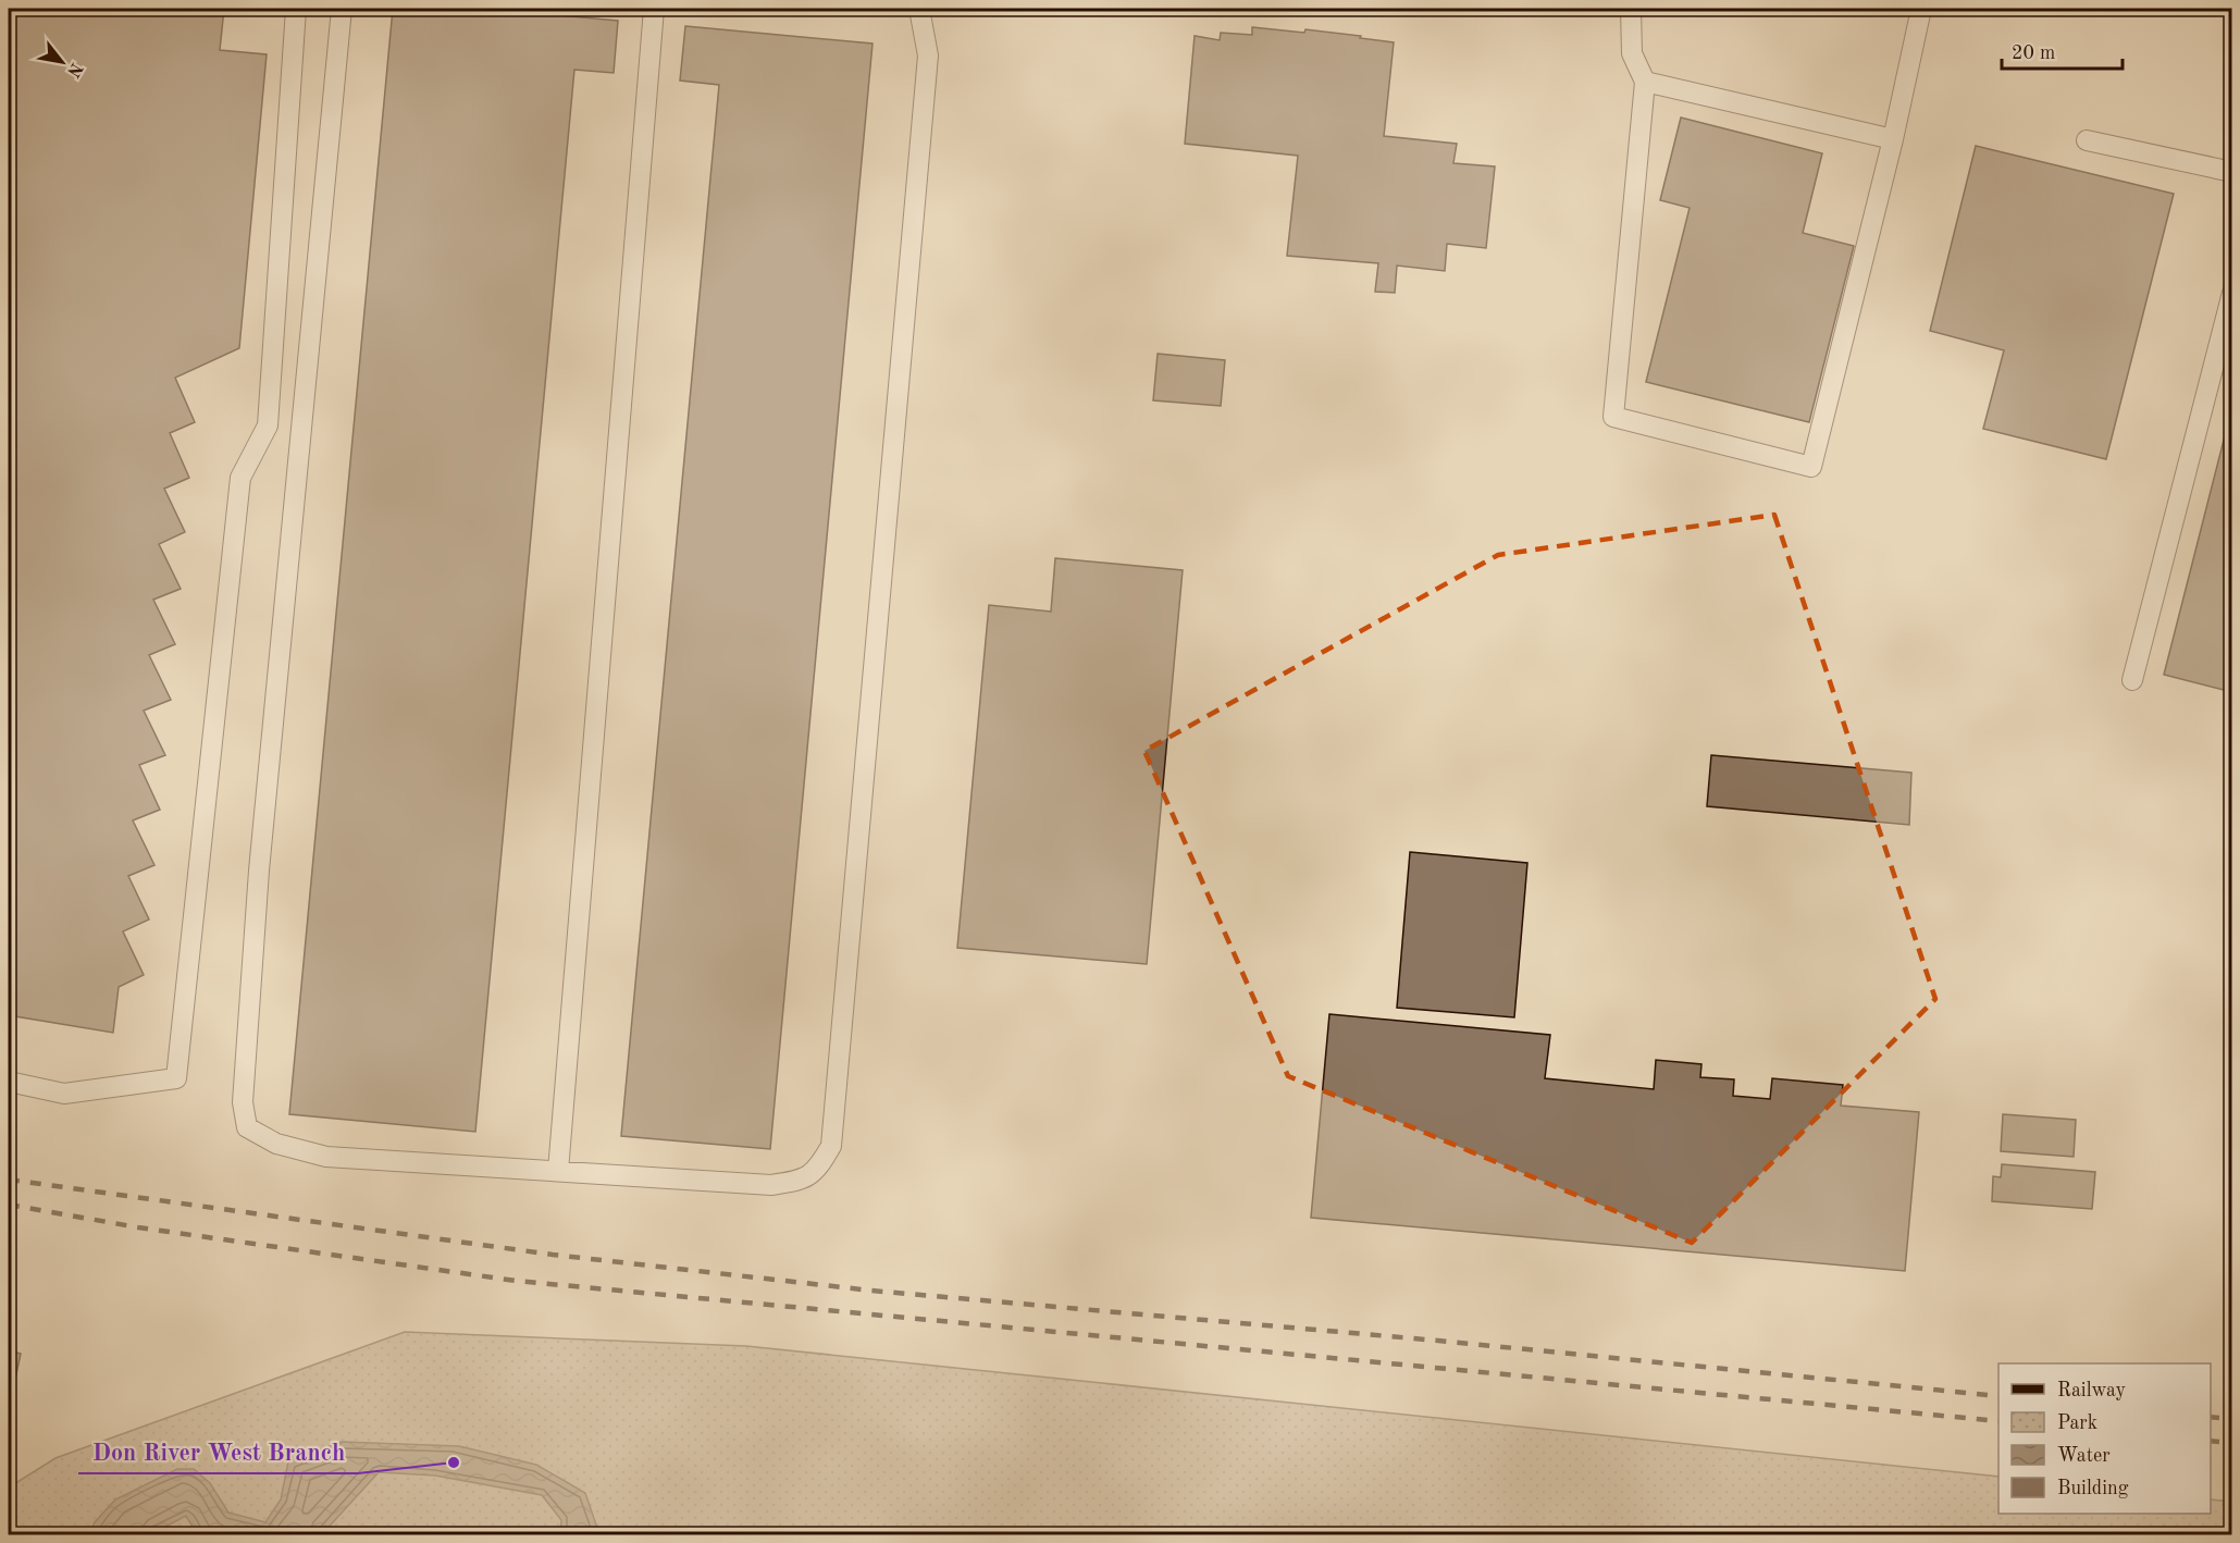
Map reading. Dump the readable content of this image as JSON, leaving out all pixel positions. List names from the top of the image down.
{
  "places": ["Don River West Branch"],
  "legend": [
    "Railway",
    "Park",
    "Water",
    "Building"
  ],
  "scale_bar": "20 m",
  "north": "bottom right"
}
